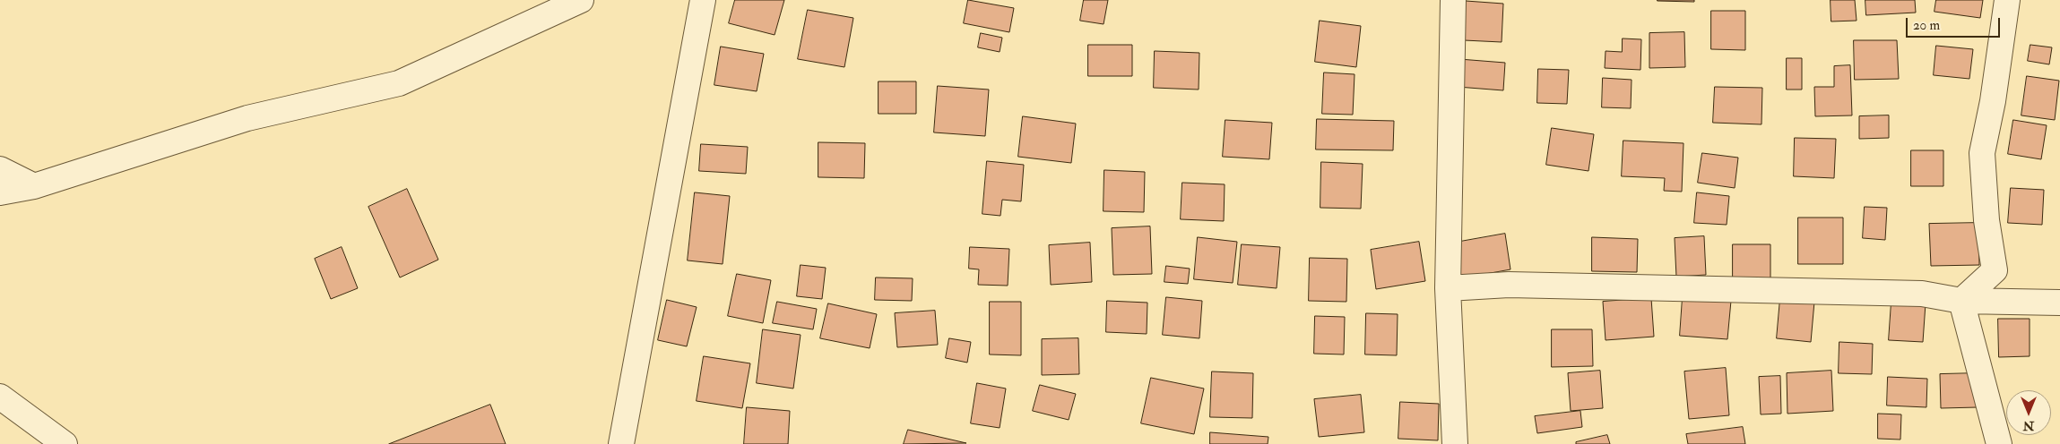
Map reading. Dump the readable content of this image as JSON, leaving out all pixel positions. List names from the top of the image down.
{
  "scale_bar": "20 m",
  "north": "bottom"
}
